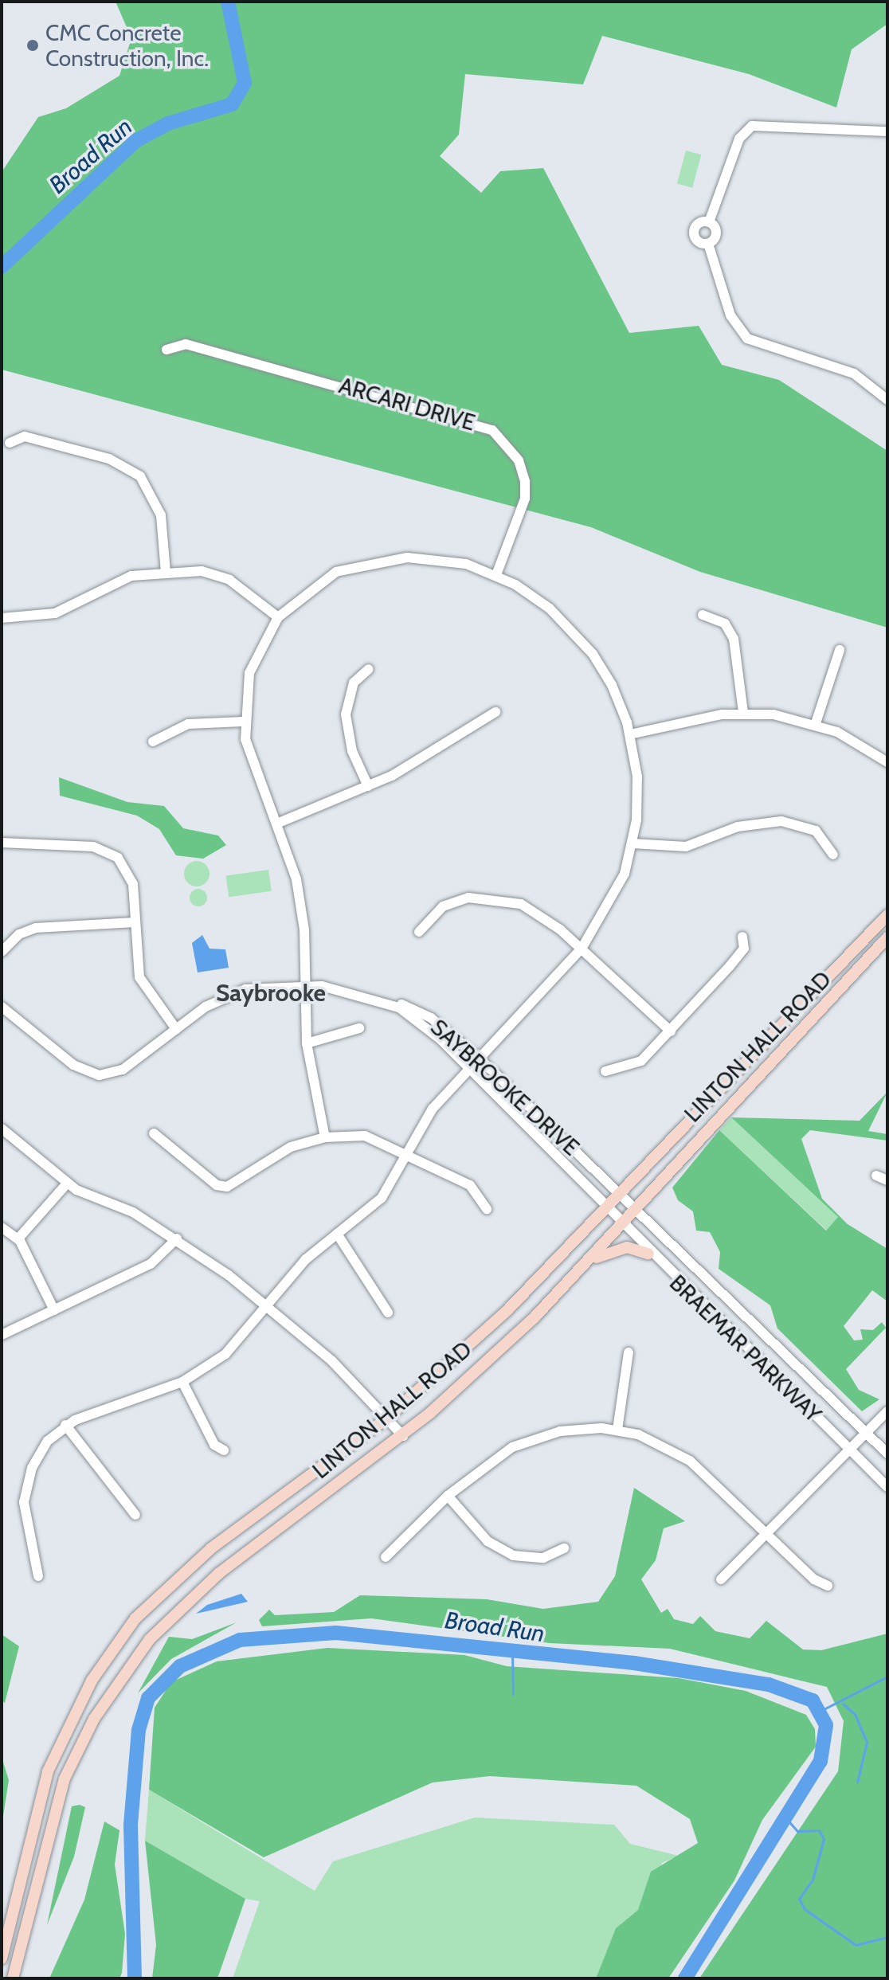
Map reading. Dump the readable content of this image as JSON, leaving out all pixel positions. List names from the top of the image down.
{
  "streets": {
    "main road": ["LINTON HALL ROAD"],
    "street": ["ARCARI DRIVE", "SAYBROOKE DRIVE", "BRAEMAR PARKWAY"]
  },
  "crossings": [
    ["LINTON HALL ROAD", "SAYBROOKE DRIVE"],
    ["LINTON HALL ROAD", "BRAEMAR PARKWAY"],
    ["SAYBROOKE DRIVE", "BRAEMAR PARKWAY"]
  ],
  "districts": ["Saybrooke"],
  "water": ["Broad Run"],
  "places": ["CMC Concrete Construction, Inc."]
}
